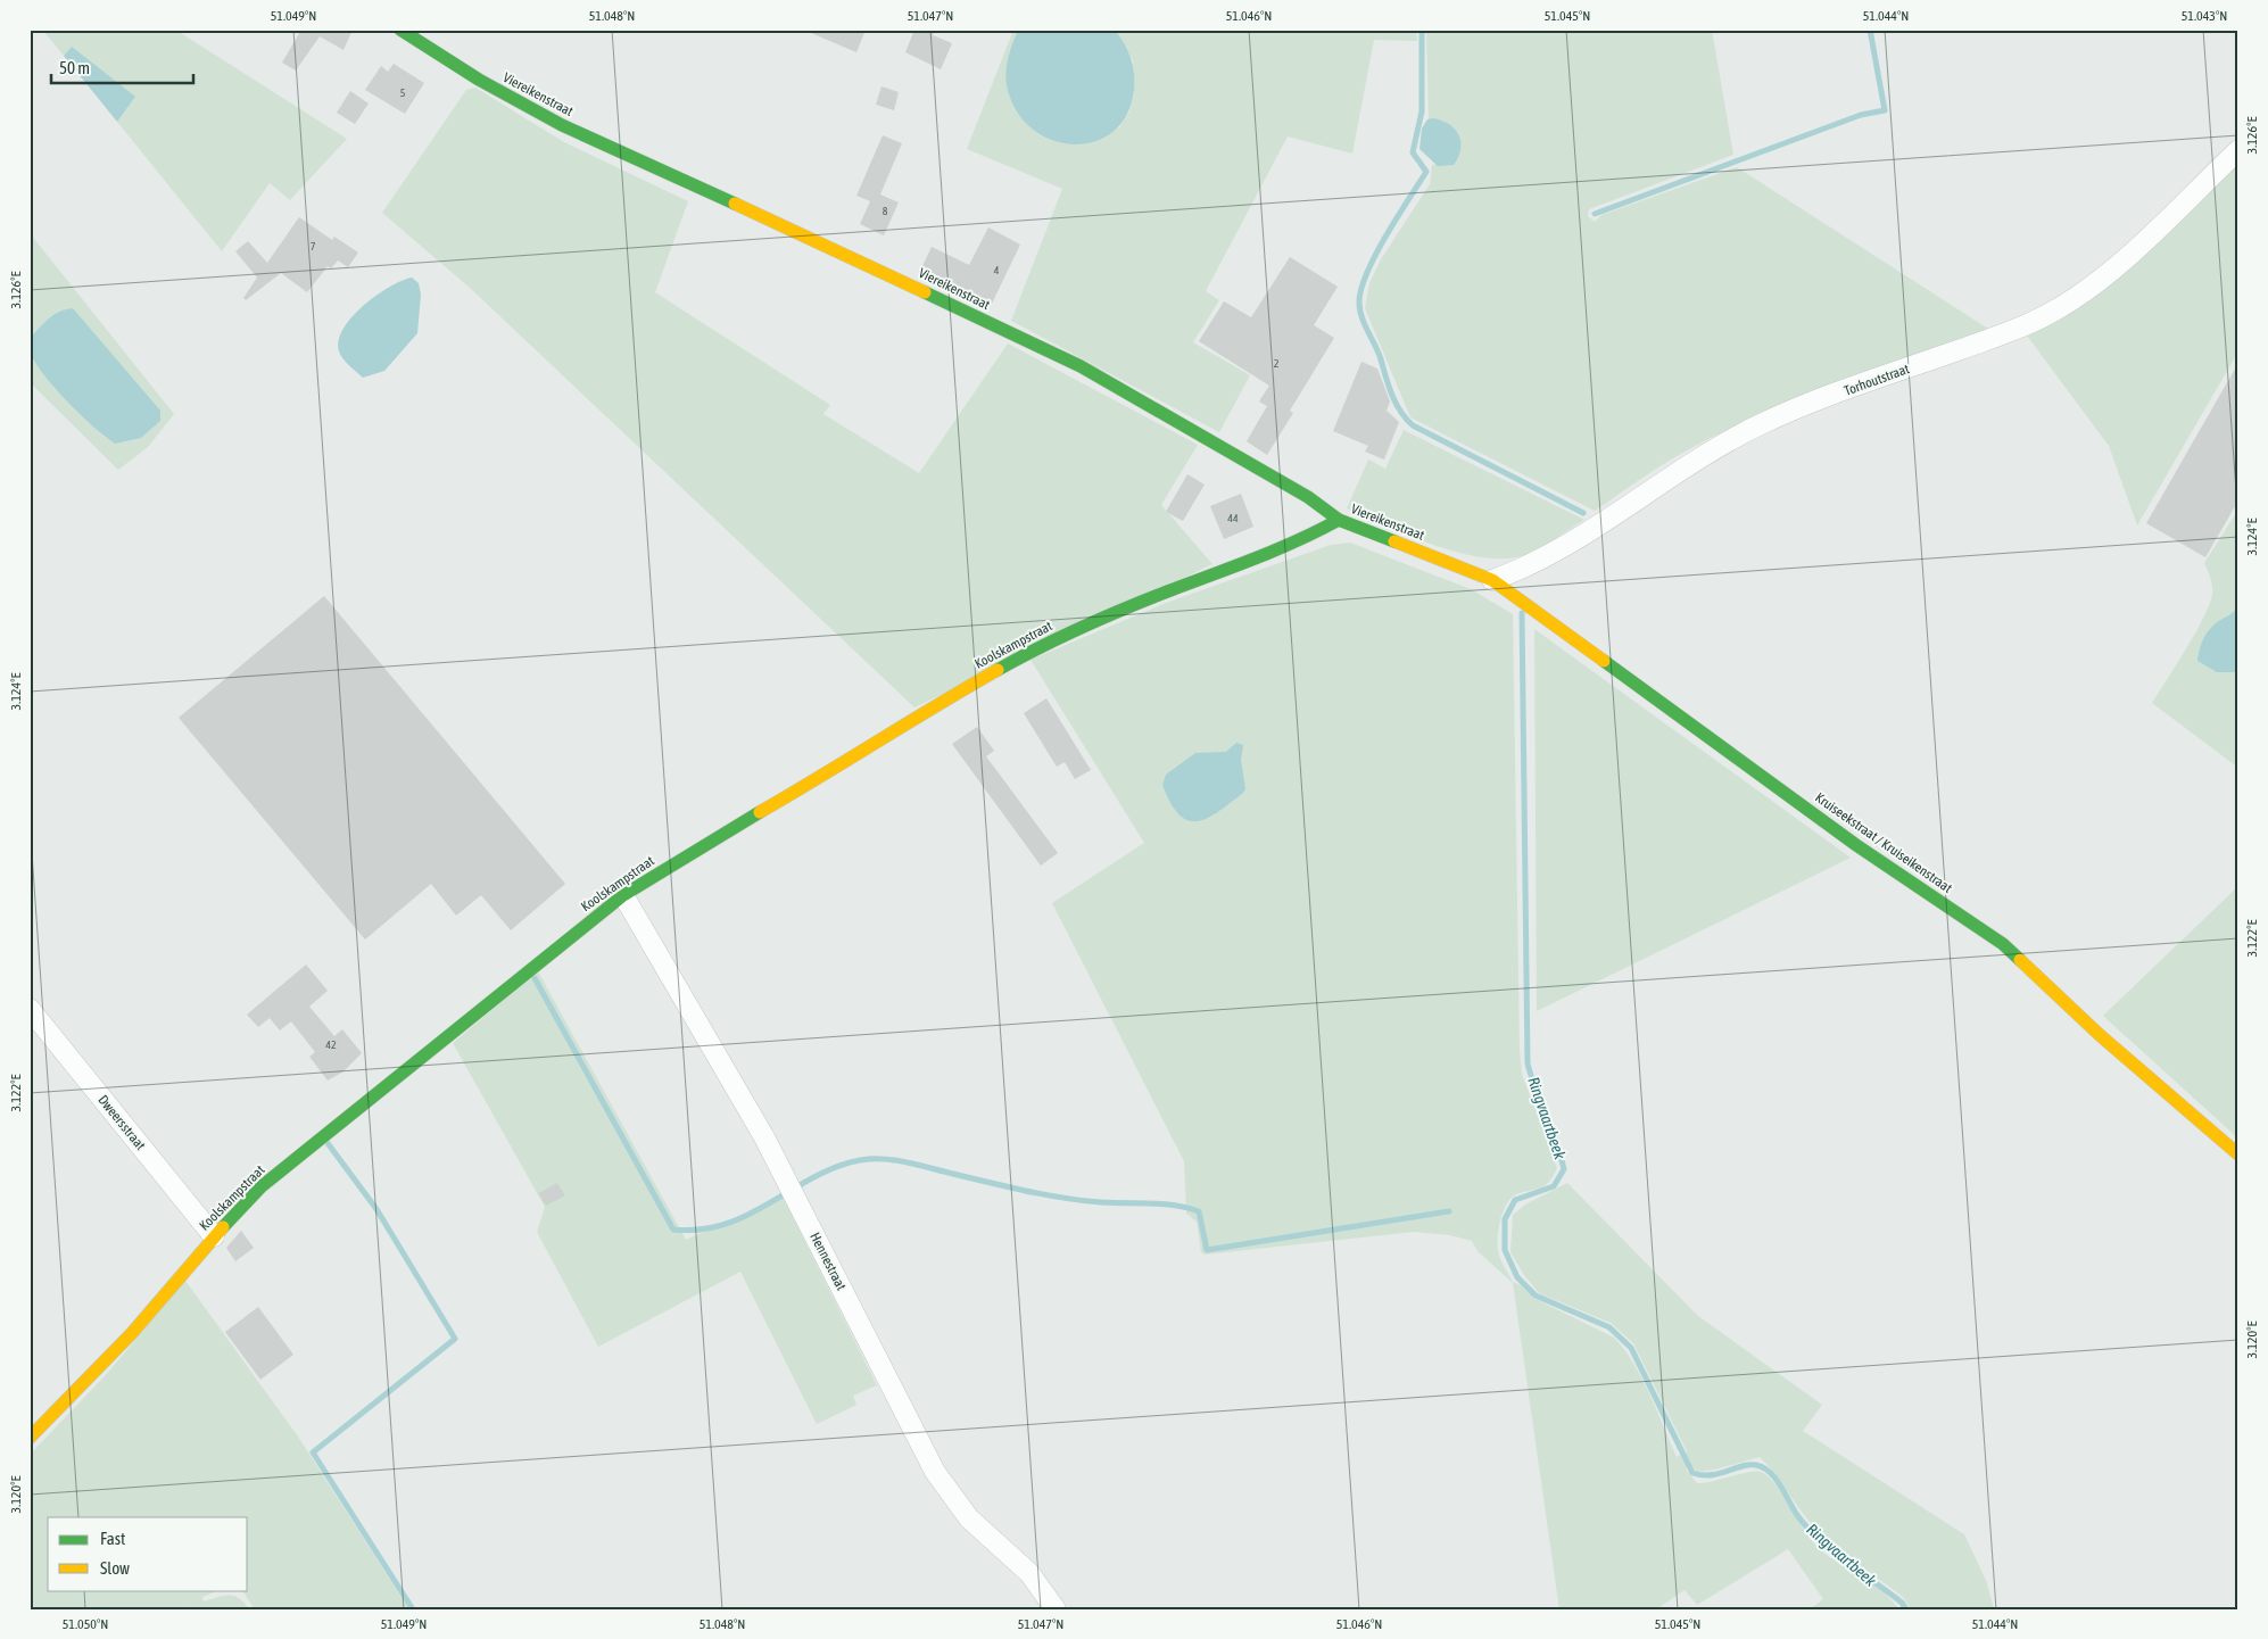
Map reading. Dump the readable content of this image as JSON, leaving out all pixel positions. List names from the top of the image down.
{
  "streets": {
    "street": [
      "Viereikenstraat",
      "Torhoutstraat",
      "Koolskampstraat",
      "Kruiseekstraat / Kruiseikenstraat",
      "Dweersstraat",
      "Hennestraat"
    ]
  },
  "crossings": [
    ["Viereikenstraat", "Torhoutstraat"],
    ["Viereikenstraat", "Koolskampstraat"],
    ["Viereikenstraat", "Kruiseekstraat / Kruiseikenstraat"],
    ["Torhoutstraat", "Kruiseekstraat / Kruiseikenstraat"],
    ["Koolskampstraat", "Dweersstraat"],
    ["Koolskampstraat", "Hennestraat"]
  ],
  "water": ["Ringvaartbeek"],
  "house_numbers": [
    "5",
    "8",
    "7",
    "4",
    "2",
    "44",
    "42"
  ],
  "legend": ["Fast", "Slow"],
  "scale_bar": "50 m",
  "coordinates": [
    "51.049°N",
    "51.048°N",
    "51.047°N",
    "51.046°N",
    "51.045°N",
    "51.044°N",
    "51.043°N",
    "3.126°E",
    "3.124°E",
    "3.122°E",
    "3.120°E",
    "51.050°N"
  ]
}
